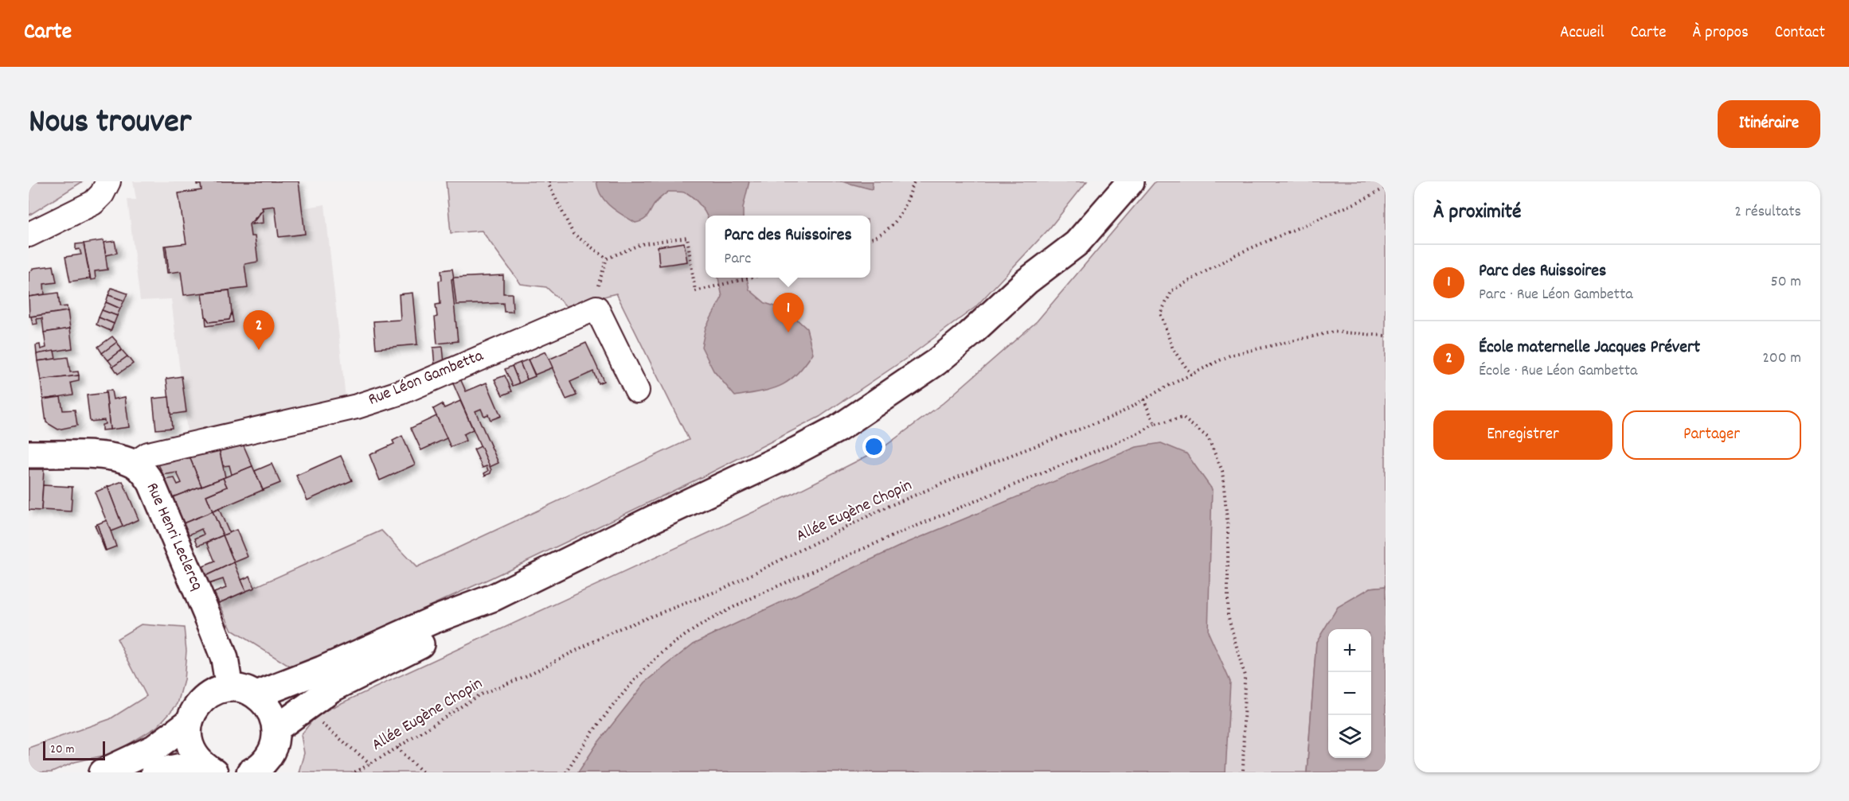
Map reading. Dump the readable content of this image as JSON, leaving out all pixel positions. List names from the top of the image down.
{
  "streets": {
    "main road": ["Rue Henri Leclercq"],
    "street": ["Rue Léon Gambetta"],
    "path": ["Allée Eugène Chopin"]
  },
  "crossings": [
    ["Rue Léon Gambetta", "Rue Henri Leclercq"]
  ],
  "scale_bar": "20 m",
  "page": {
    "header": "Carte",
    "nav": [
      "Accueil",
      "Carte",
      "À propos",
      "Contact"
    ],
    "title": "Nous trouver",
    "buttons": [
      "Itinéraire",
      ["Enregistrer", "Partager"]
    ],
    "heading": ["À proximité", "2 résultats"],
    "popup": ["Parc des Ruissoires", "Parc"],
    "list": [
      {
        "mark": "1",
        "name": "Parc des Ruissoires",
        "note": "Parc · Rue Léon Gambetta",
        "value": "50 m"
      },
      {
        "mark": "2",
        "name": "École maternelle Jacques Prévert",
        "note": "École · Rue Léon Gambetta",
        "value": "200 m"
      }
    ],
    "pins": ["1", "2"],
    "map_buttons": ["+", "−"],
    "scale": "20 m"
  }
}
